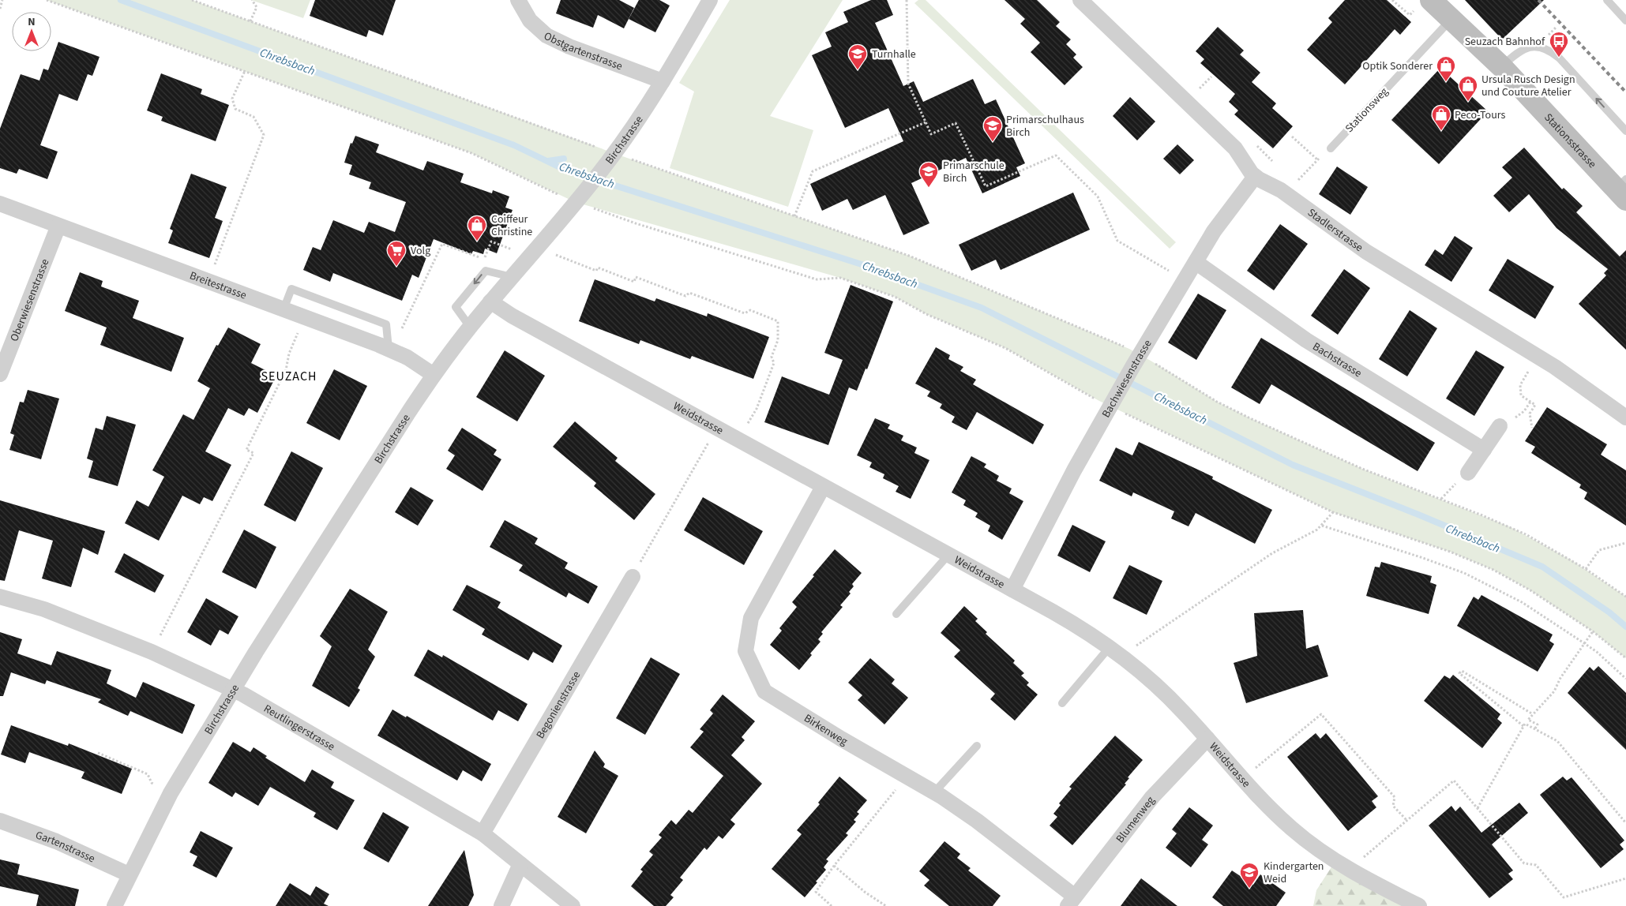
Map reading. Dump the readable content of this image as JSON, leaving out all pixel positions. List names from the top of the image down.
{
  "streets": {
    "main road": ["Stationsstrasse"],
    "street": [
      "Obstgartenstrasse",
      "Birchstrasse",
      "Stadlerstrasse",
      "Breitestrasse",
      "Oberwiesenstrasse",
      "Bachstrasse",
      "Bachwiesenstrasse",
      "Weidstrasse",
      "Begonienstrasse",
      "Reutlingerstrasse",
      "Birkenweg",
      "Blumenweg",
      "Gartenstrasse"
    ],
    "lane": ["Stationsweg"]
  },
  "crossings": [
    ["Obstgartenstrasse", "Birchstrasse"],
    ["Stationsweg", "Stationsstrasse"],
    ["Birchstrasse", "Breitestrasse"],
    ["Birchstrasse", "Weidstrasse"],
    ["Birchstrasse", "Reutlingerstrasse"],
    ["Birchstrasse", "Gartenstrasse"],
    ["Stadlerstrasse", "Bachwiesenstrasse"],
    ["Breitestrasse", "Oberwiesenstrasse"],
    ["Bachstrasse", "Bachwiesenstrasse"],
    ["Bachwiesenstrasse", "Weidstrasse"],
    ["Weidstrasse", "Birkenweg"],
    ["Weidstrasse", "Blumenweg"],
    ["Begonienstrasse", "Reutlingerstrasse"],
    ["Birkenweg", "Blumenweg"]
  ],
  "districts": ["SEUZACH"],
  "water": ["Chrebsbach"],
  "places": {
    "bus stop": ["Seuzach Bahnhof"],
    "school or university": [
      "Turnhalle",
      "Primarschulhaus Birch",
      "Primarschule Birch",
      "Kindergarten Weid"
    ],
    "shop": [
      "Optik Sonderer",
      "Ursula Rusch Design und Couture Atelier",
      "Peco-Tours",
      "Coiffeur Christine"
    ],
    "supermarket": ["Volg"]
  },
  "north": "top"
}
